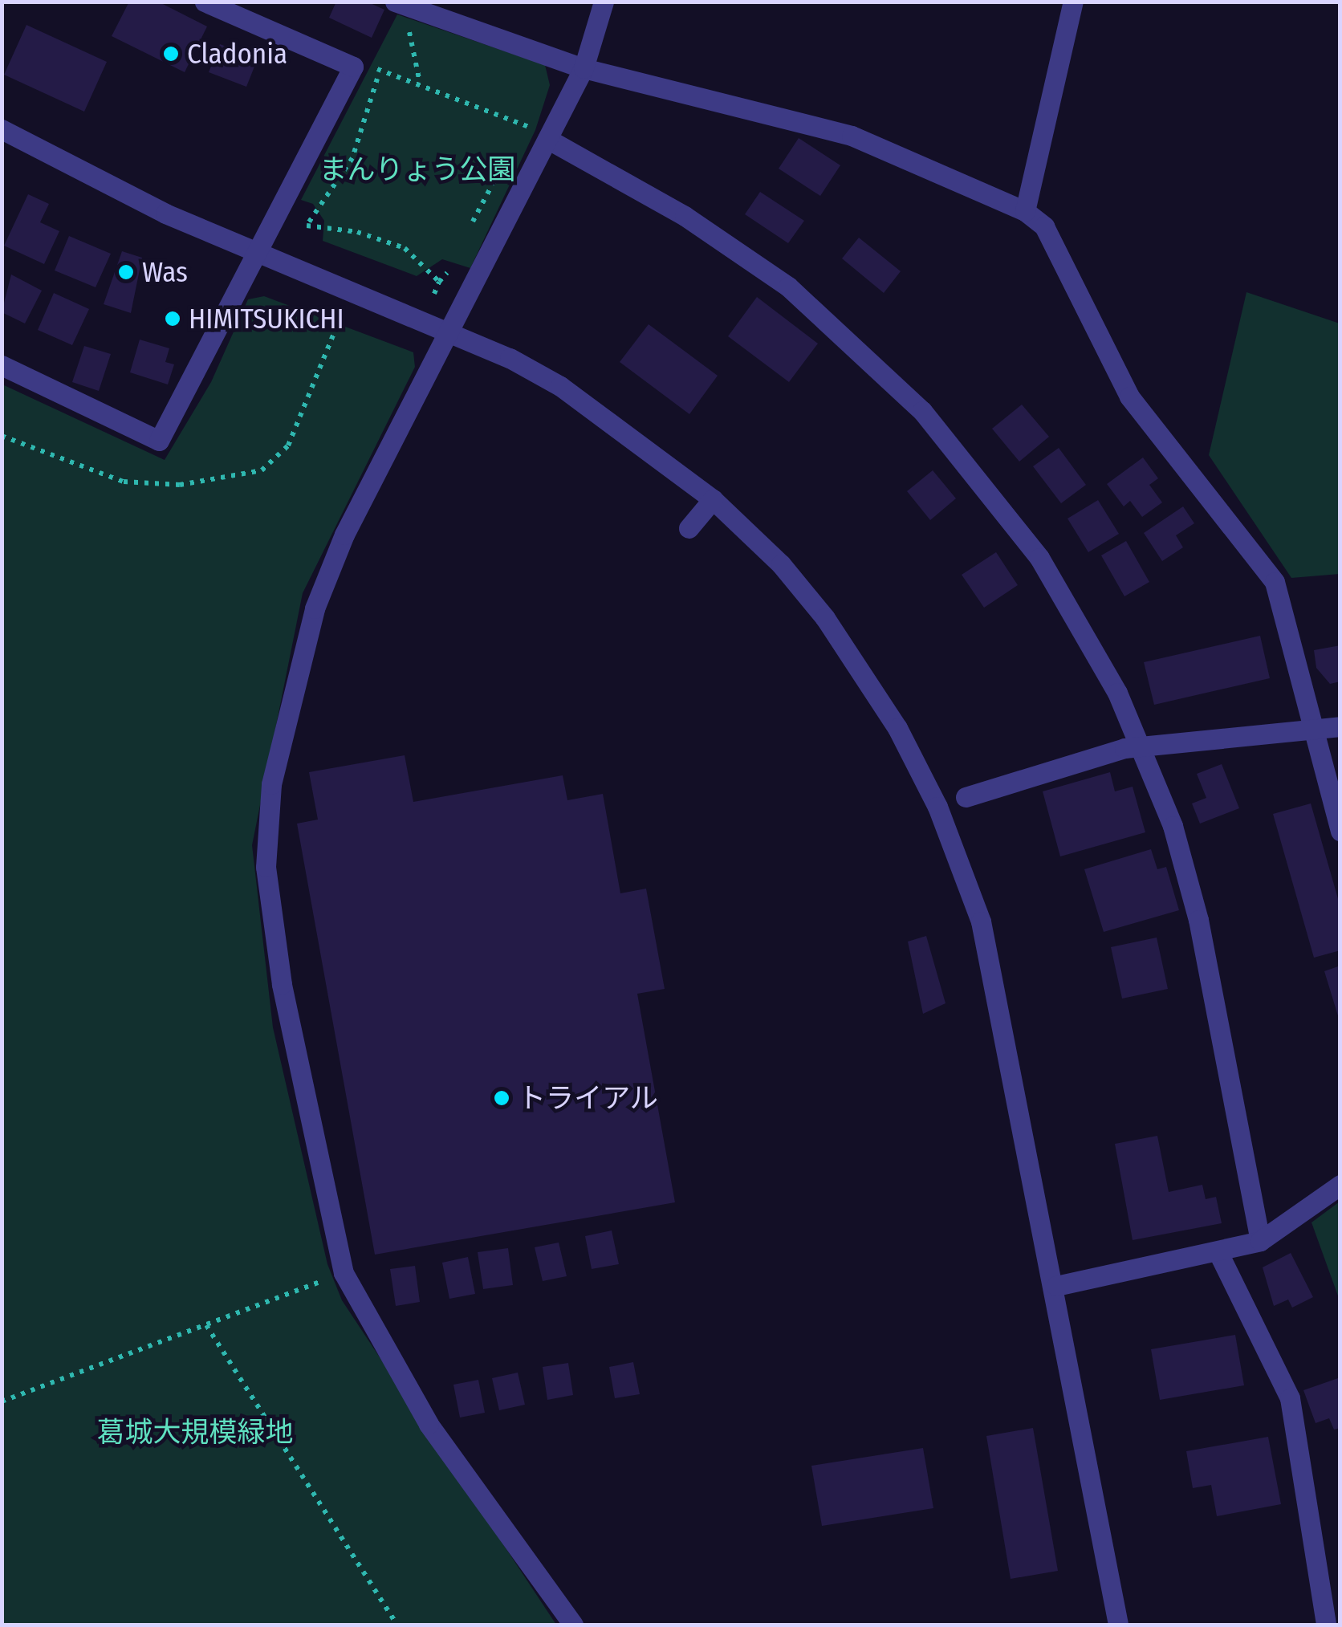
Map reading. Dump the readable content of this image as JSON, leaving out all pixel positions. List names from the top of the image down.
{
  "parks": ["まんりょう公園", "葛城大規模緑地"],
  "places": [
    "Cladonia",
    "Was",
    "HIMITSUKICHI",
    "トライアル"
  ]
}
